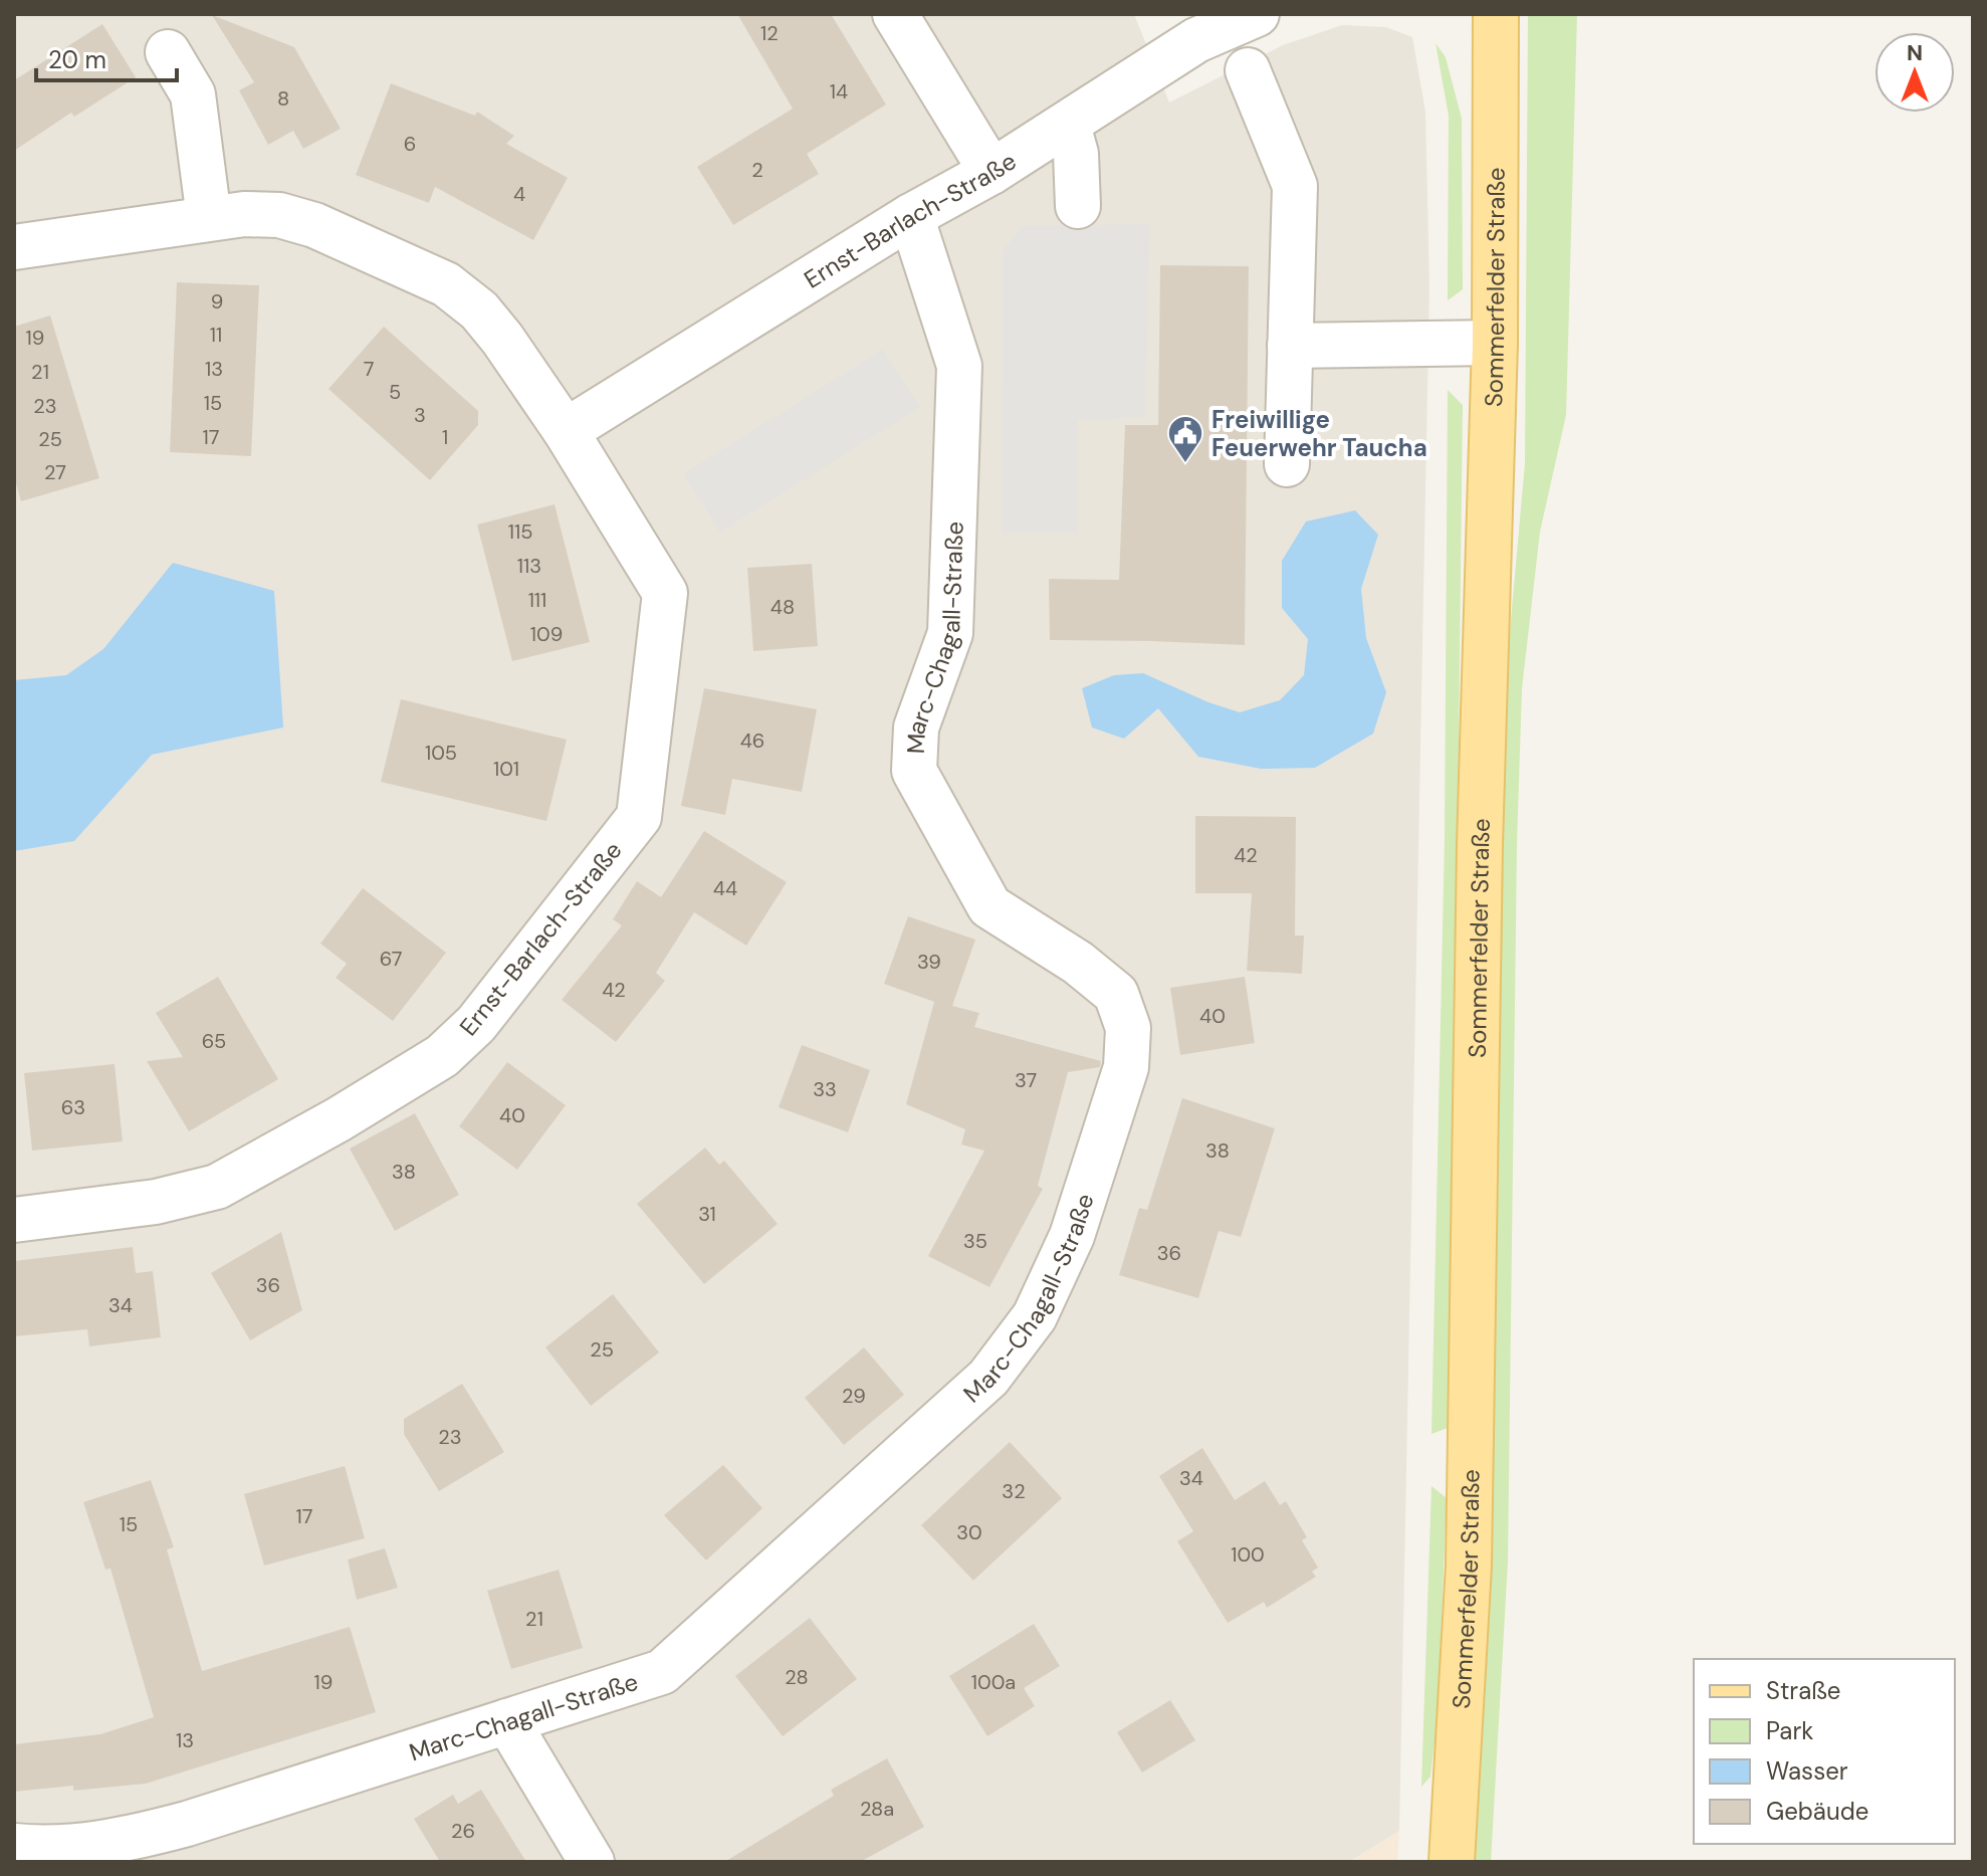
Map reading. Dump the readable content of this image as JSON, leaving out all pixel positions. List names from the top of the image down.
{
  "streets": {
    "main road": ["Sommerfelder Straße"],
    "street": ["Ernst-Barlach-Straße", "Marc-Chagall-Straße"]
  },
  "crossings": [
    ["Ernst-Barlach-Straße", "Marc-Chagall-Straße"]
  ],
  "places": {
    "public building": ["Freiwillige Feuerwehr Taucha"]
  },
  "house_numbers": [
    "12",
    "14",
    "8",
    "6",
    "2",
    "4",
    "9",
    "11",
    "19",
    "13",
    "7",
    "21",
    "5",
    "15",
    "23",
    "3",
    "17",
    "1",
    "25",
    "27",
    "115",
    "113",
    "111",
    "48",
    "109",
    "46",
    "105",
    "101",
    "42",
    "44",
    "67",
    "39",
    "42",
    "40",
    "65",
    "37",
    "33",
    "63",
    "40",
    "38",
    "38",
    "31",
    "35",
    "36",
    "36",
    "34",
    "25",
    "29",
    "23",
    "34",
    "32",
    "17",
    "15",
    "30",
    "100",
    "21",
    "28",
    "19",
    "100a",
    "13",
    "28a",
    "26"
  ],
  "legend": [
    "Straße",
    "Park",
    "Wasser",
    "Gebäude"
  ],
  "scale_bar": "20 m",
  "north": "top"
}
